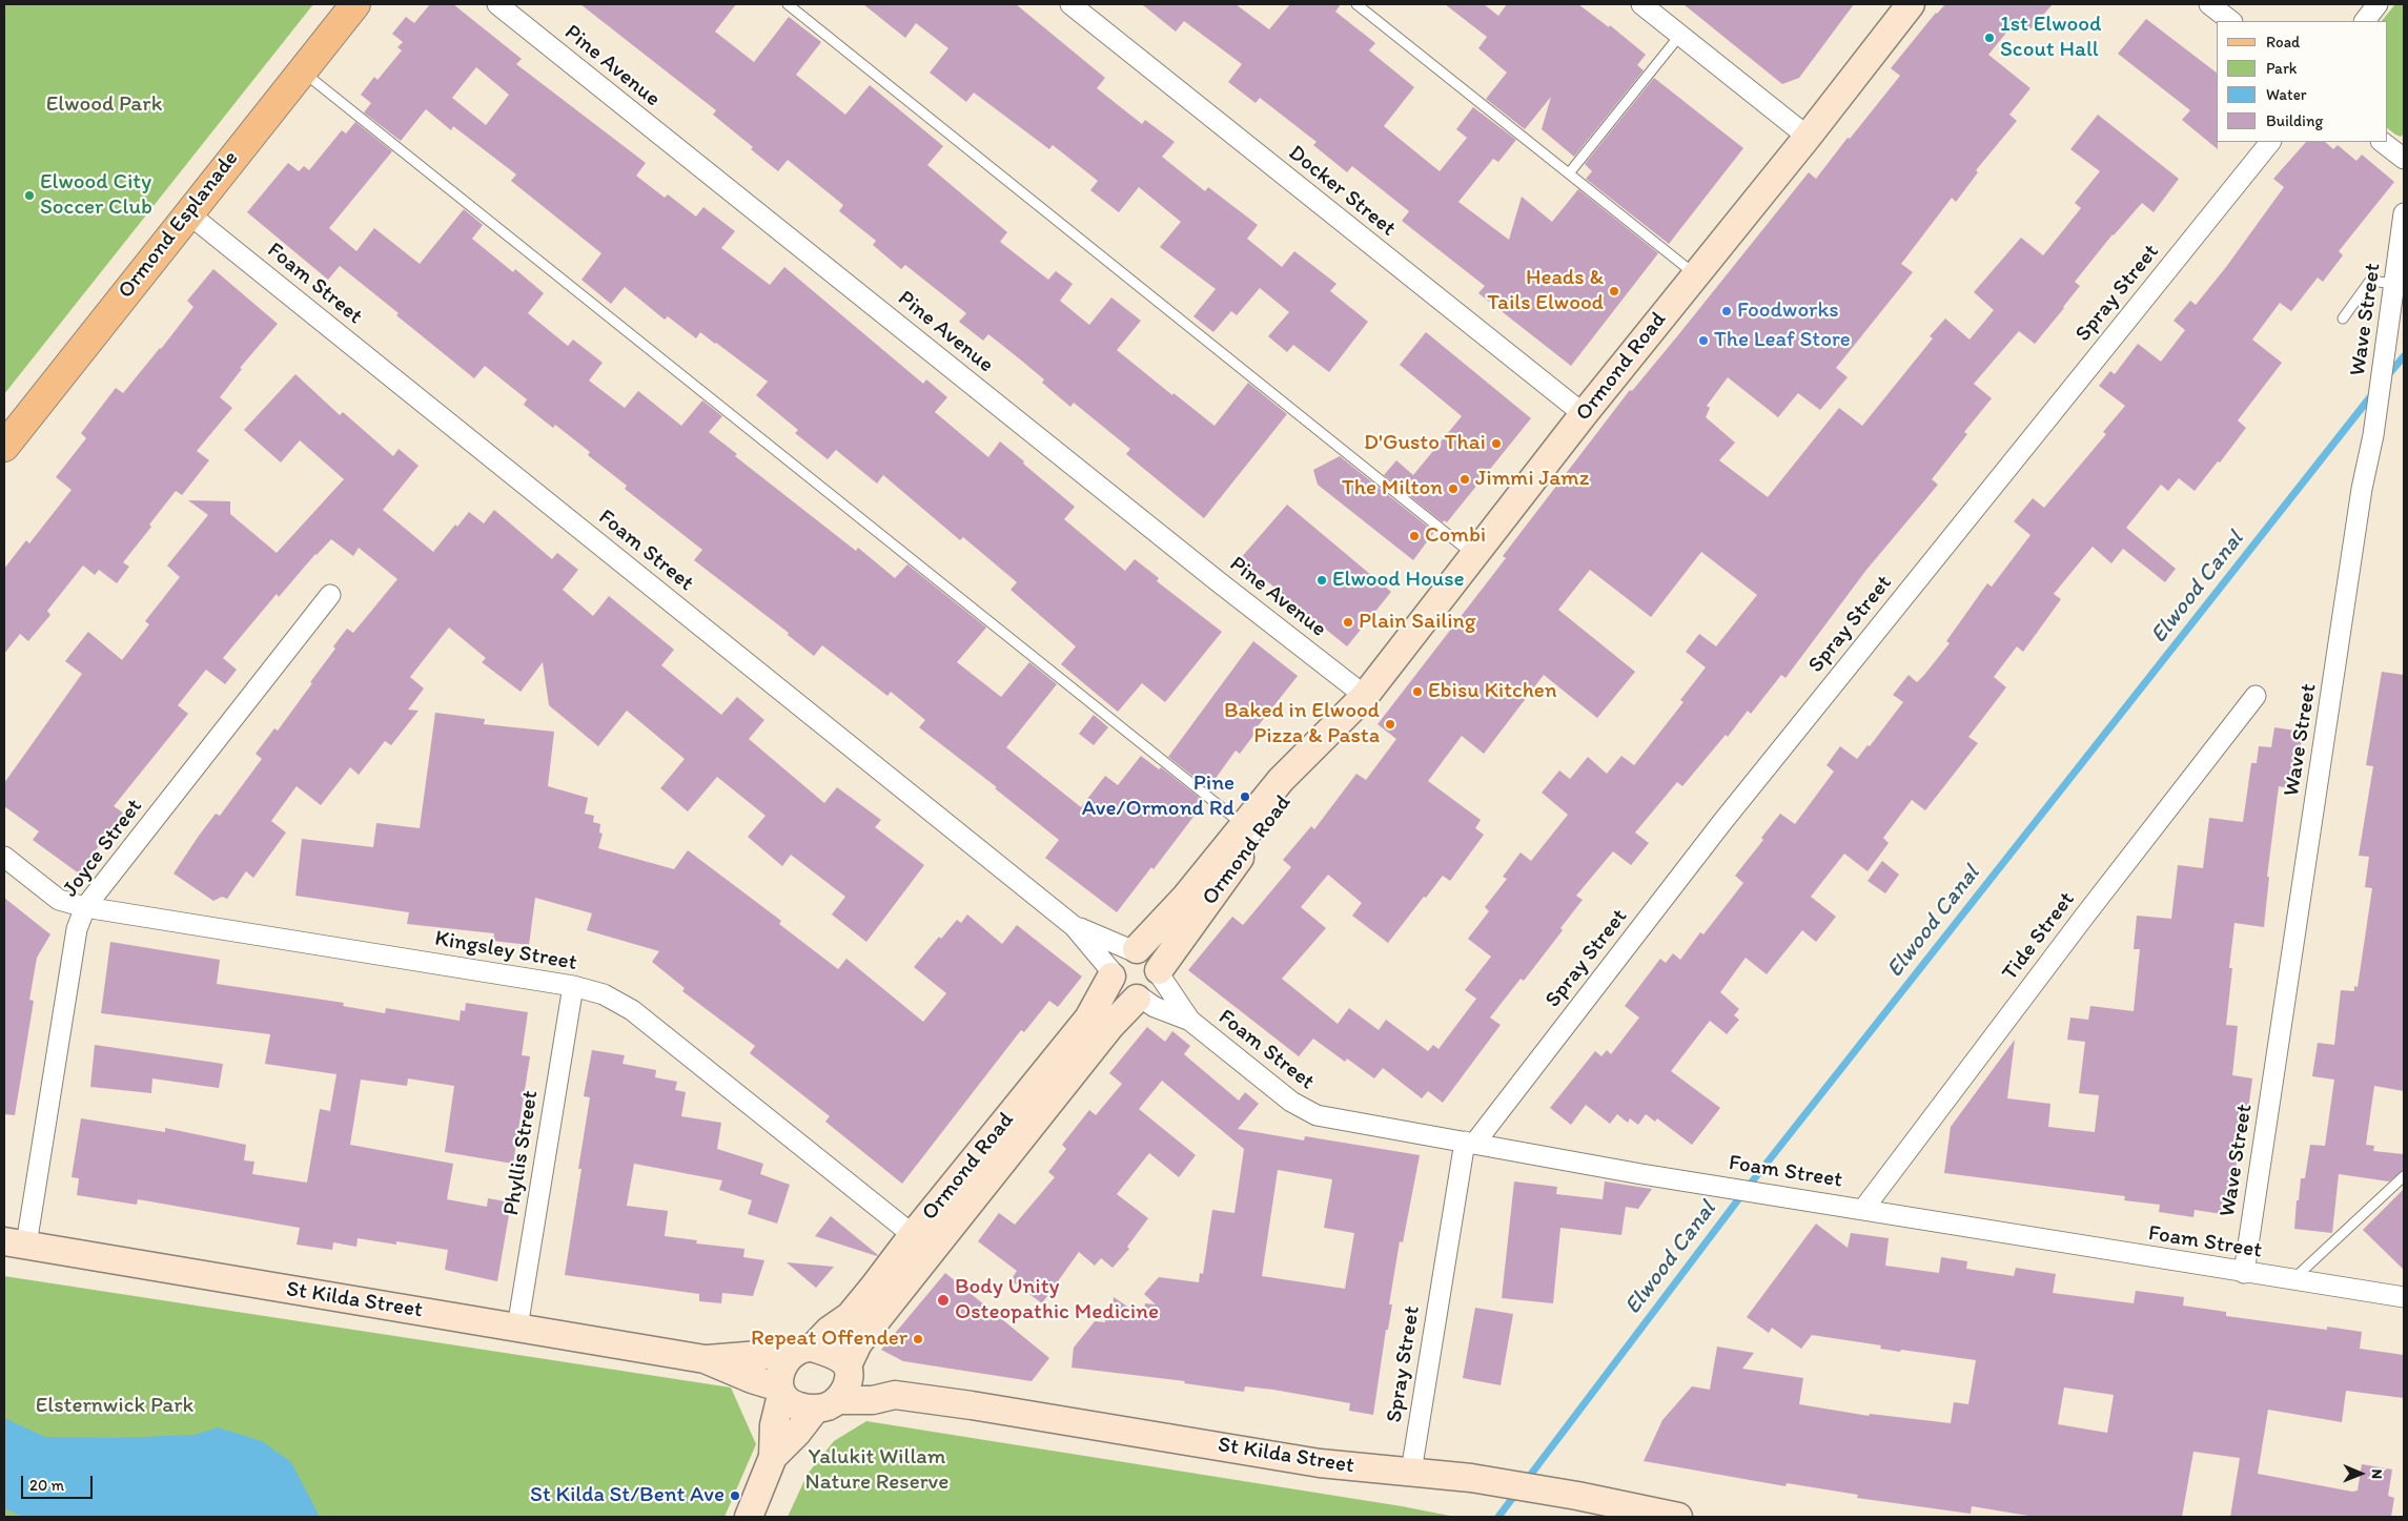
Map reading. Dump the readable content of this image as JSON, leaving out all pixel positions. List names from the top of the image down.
{
  "streets": {
    "main road": ["Ormond Esplanade"],
    "street": [
      "Pine Avenue",
      "Docker Street",
      "Foam Street",
      "Spray Street",
      "Wave Street",
      "Ormond Road",
      "Joyce Street",
      "Tide Street",
      "Kingsley Street",
      "Phyllis Street",
      "St Kilda Street"
    ]
  },
  "crossings": [
    ["Pine Avenue", "Ormond Road"],
    ["Docker Street", "Ormond Road"],
    ["Ormond Esplanade", "Foam Street"],
    ["Foam Street", "Spray Street"],
    ["Foam Street", "Wave Street"],
    ["Foam Street", "Ormond Road"],
    ["Foam Street", "Tide Street"],
    ["Spray Street", "St Kilda Street"],
    ["Ormond Road", "Kingsley Street"],
    ["Ormond Road", "St Kilda Street"],
    ["Joyce Street", "Kingsley Street"],
    ["Joyce Street", "St Kilda Street"],
    ["Kingsley Street", "Phyllis Street"],
    ["Phyllis Street", "St Kilda Street"]
  ],
  "water": ["Elwood Canal"],
  "parks": ["Elwood Park", "Elsternwick Park", "Yalukit Willam Nature Reserve"],
  "places": [
    "1st Elwood Scout Hall",
    "Elwood City Soccer Club",
    "Heads & Tails Elwood",
    "Foodworks",
    "The Leaf Store",
    "D'Gusto Thai",
    "Jimmi Jamz",
    "The Milton",
    "Combi",
    "Elwood House",
    "Plain Sailing",
    "Ebisu Kitchen",
    "Baked in Elwood Pizza & Pasta",
    "Pine Ave/Ormond Rd",
    "Body Unity Osteopathic Medicine",
    "Repeat Offender",
    "St Kilda St/Bent Ave"
  ],
  "legend": [
    "Road",
    "Park",
    "Water",
    "Building"
  ],
  "scale_bar": "20 m",
  "north": "right"
}
